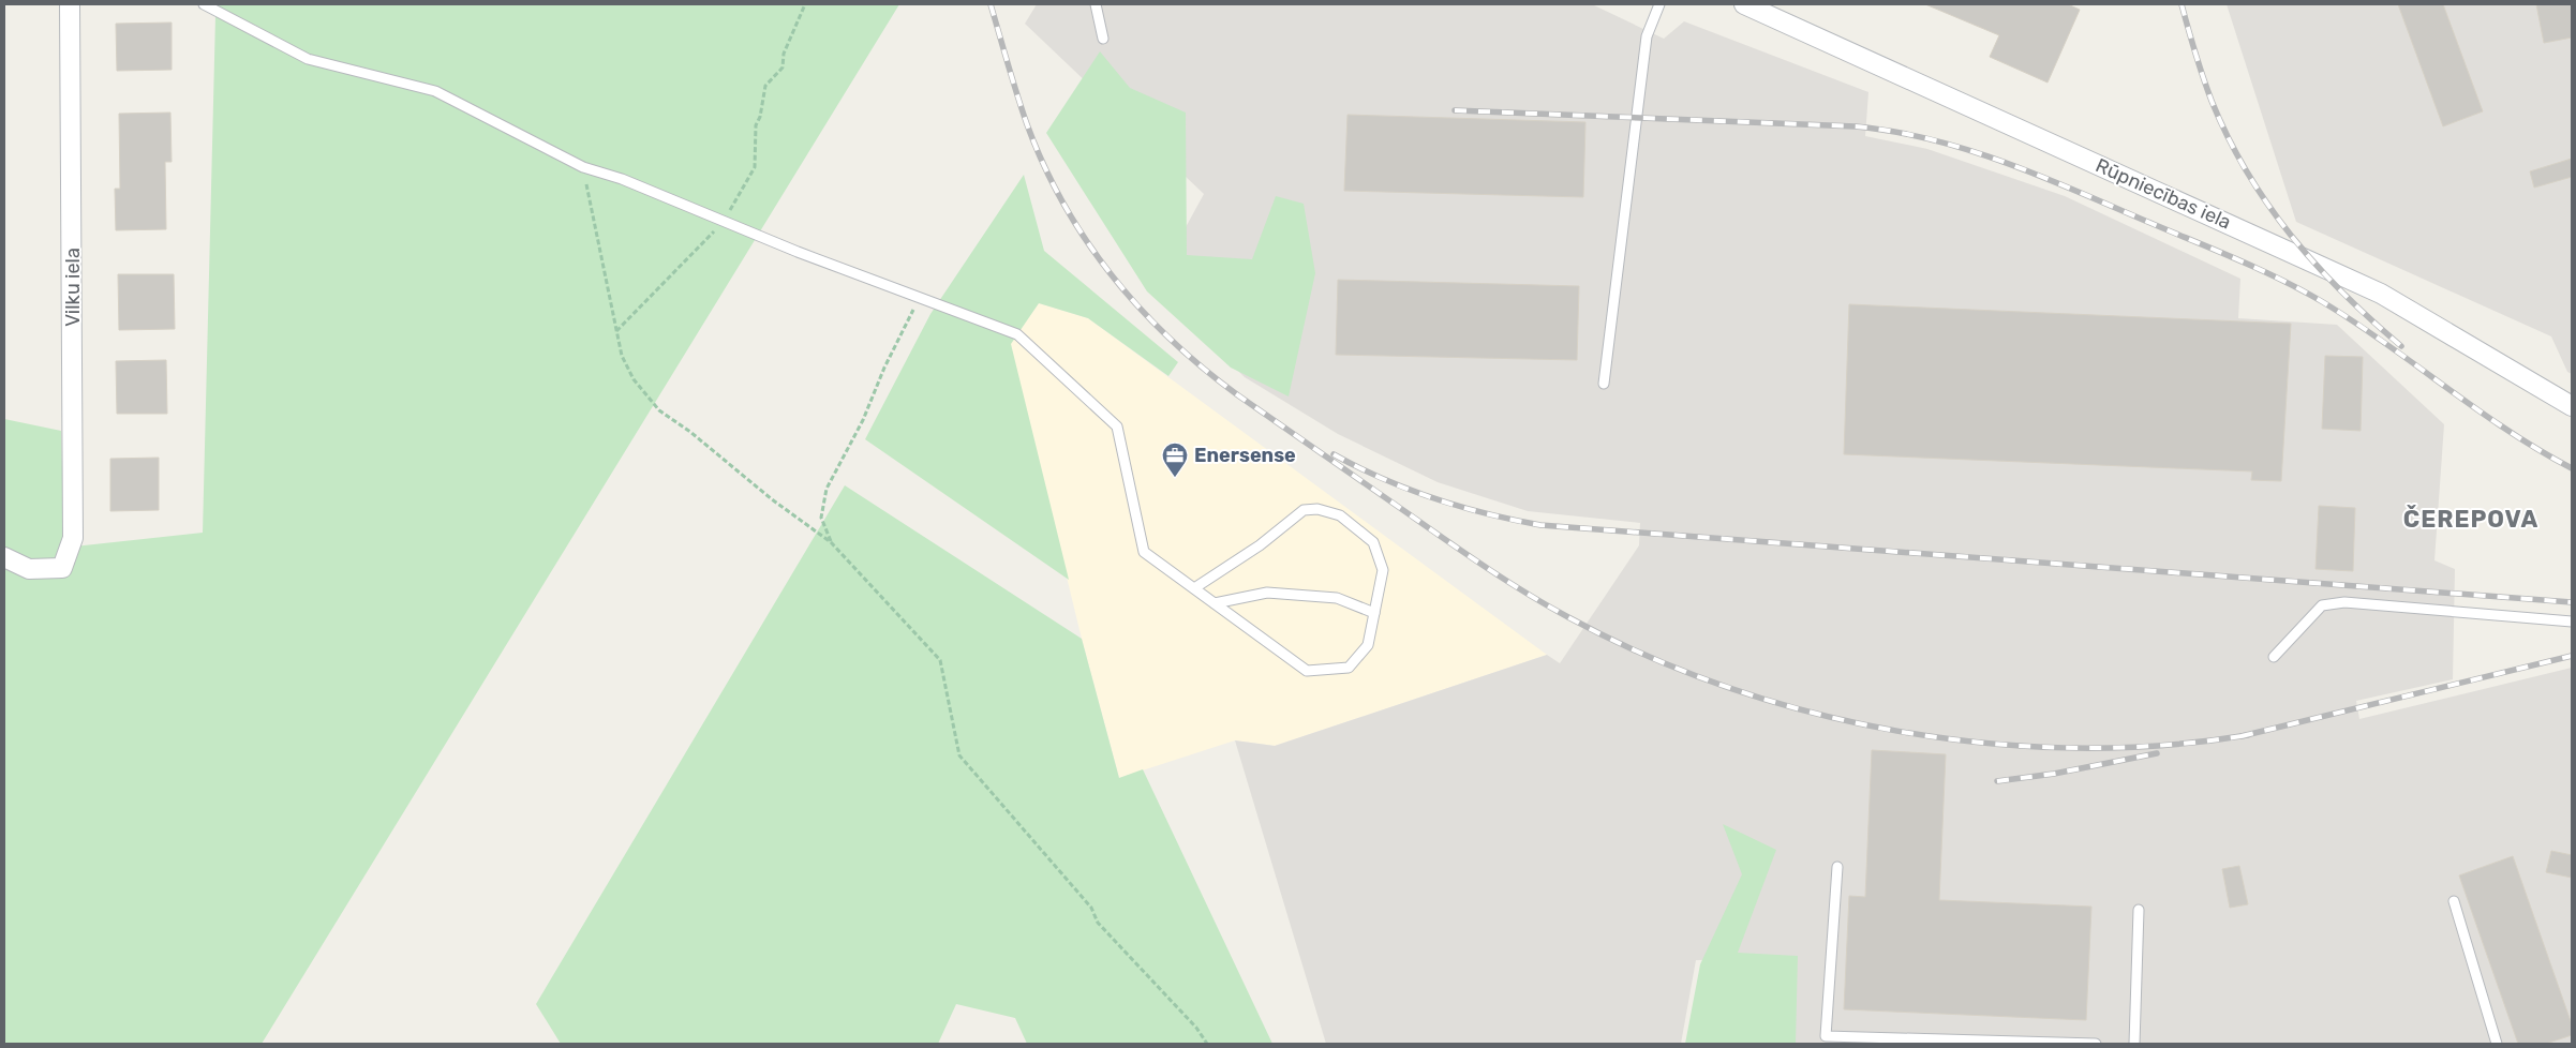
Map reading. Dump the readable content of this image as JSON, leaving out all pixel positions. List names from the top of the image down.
{
  "streets": {
    "street": ["Rūpniecības iela", "Vilku iela"]
  },
  "districts": ["ČEREPOVA"],
  "places": {
    "office": ["Enersense"]
  }
}
